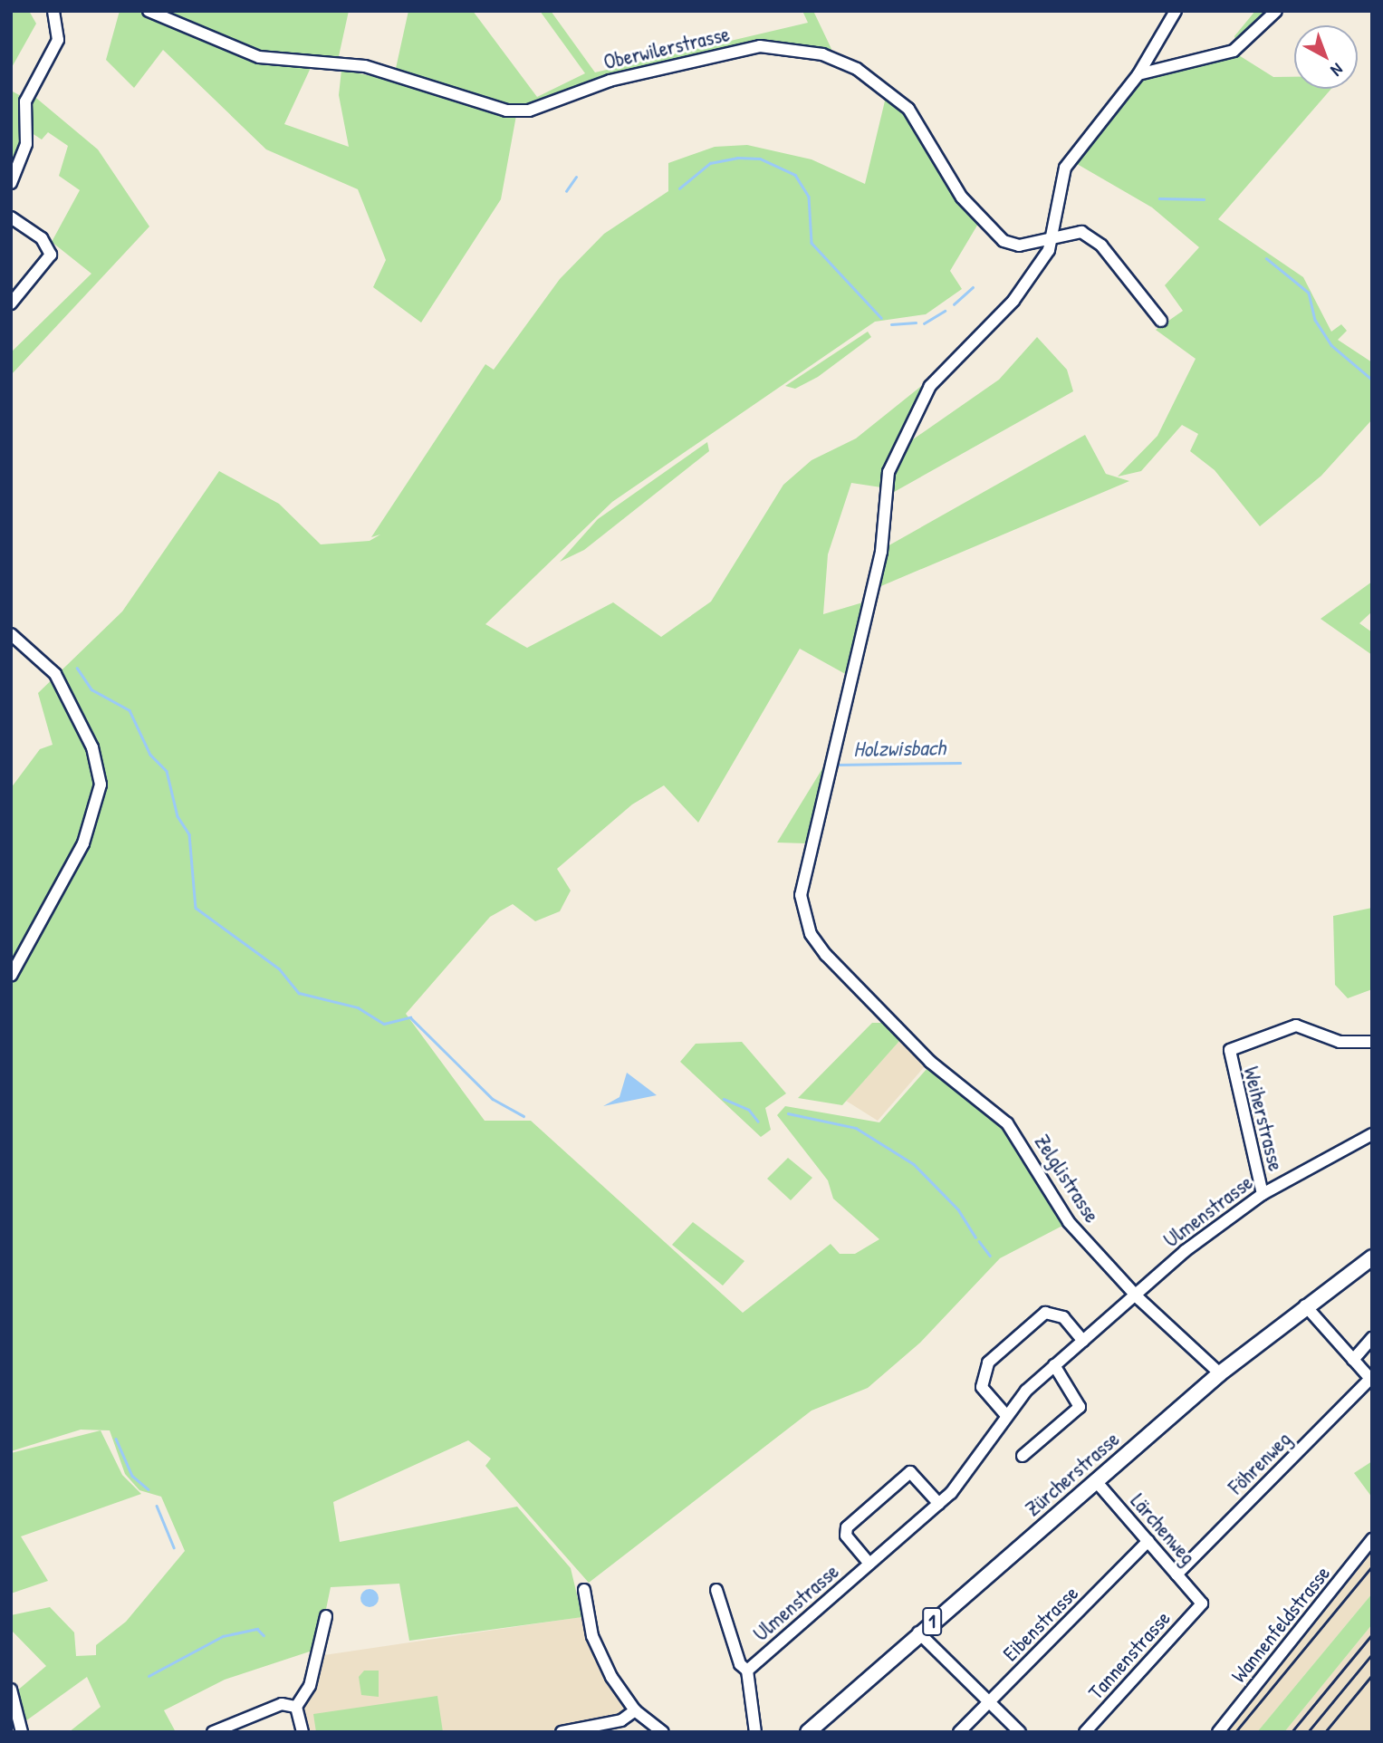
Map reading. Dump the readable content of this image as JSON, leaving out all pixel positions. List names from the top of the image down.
{
  "streets": {
    "main road": ["Zürcherstrasse", "1"],
    "street": [
      "Oberwilerstrasse",
      "Weiherstrasse",
      "Zelglistrasse",
      "Ulmenstrasse",
      "Föhrenweg",
      "Lärchenweg",
      "Eibenstrasse",
      "Wannenfeldstrasse",
      "Tannenstrasse"
    ]
  },
  "crossings": [
    ["Oberwilerstrasse", "Zelglistrasse"],
    ["Weiherstrasse", "Ulmenstrasse"],
    ["Zelglistrasse", "Ulmenstrasse"],
    ["Zelglistrasse", "Zürcherstrasse"],
    ["Föhrenweg", "Lärchenweg"],
    ["Zürcherstrasse", "Lärchenweg"],
    ["Lärchenweg", "Eibenstrasse"],
    ["Lärchenweg", "Tannenstrasse"]
  ],
  "water": ["Holzwisbach"],
  "north": "bottom right"
}
